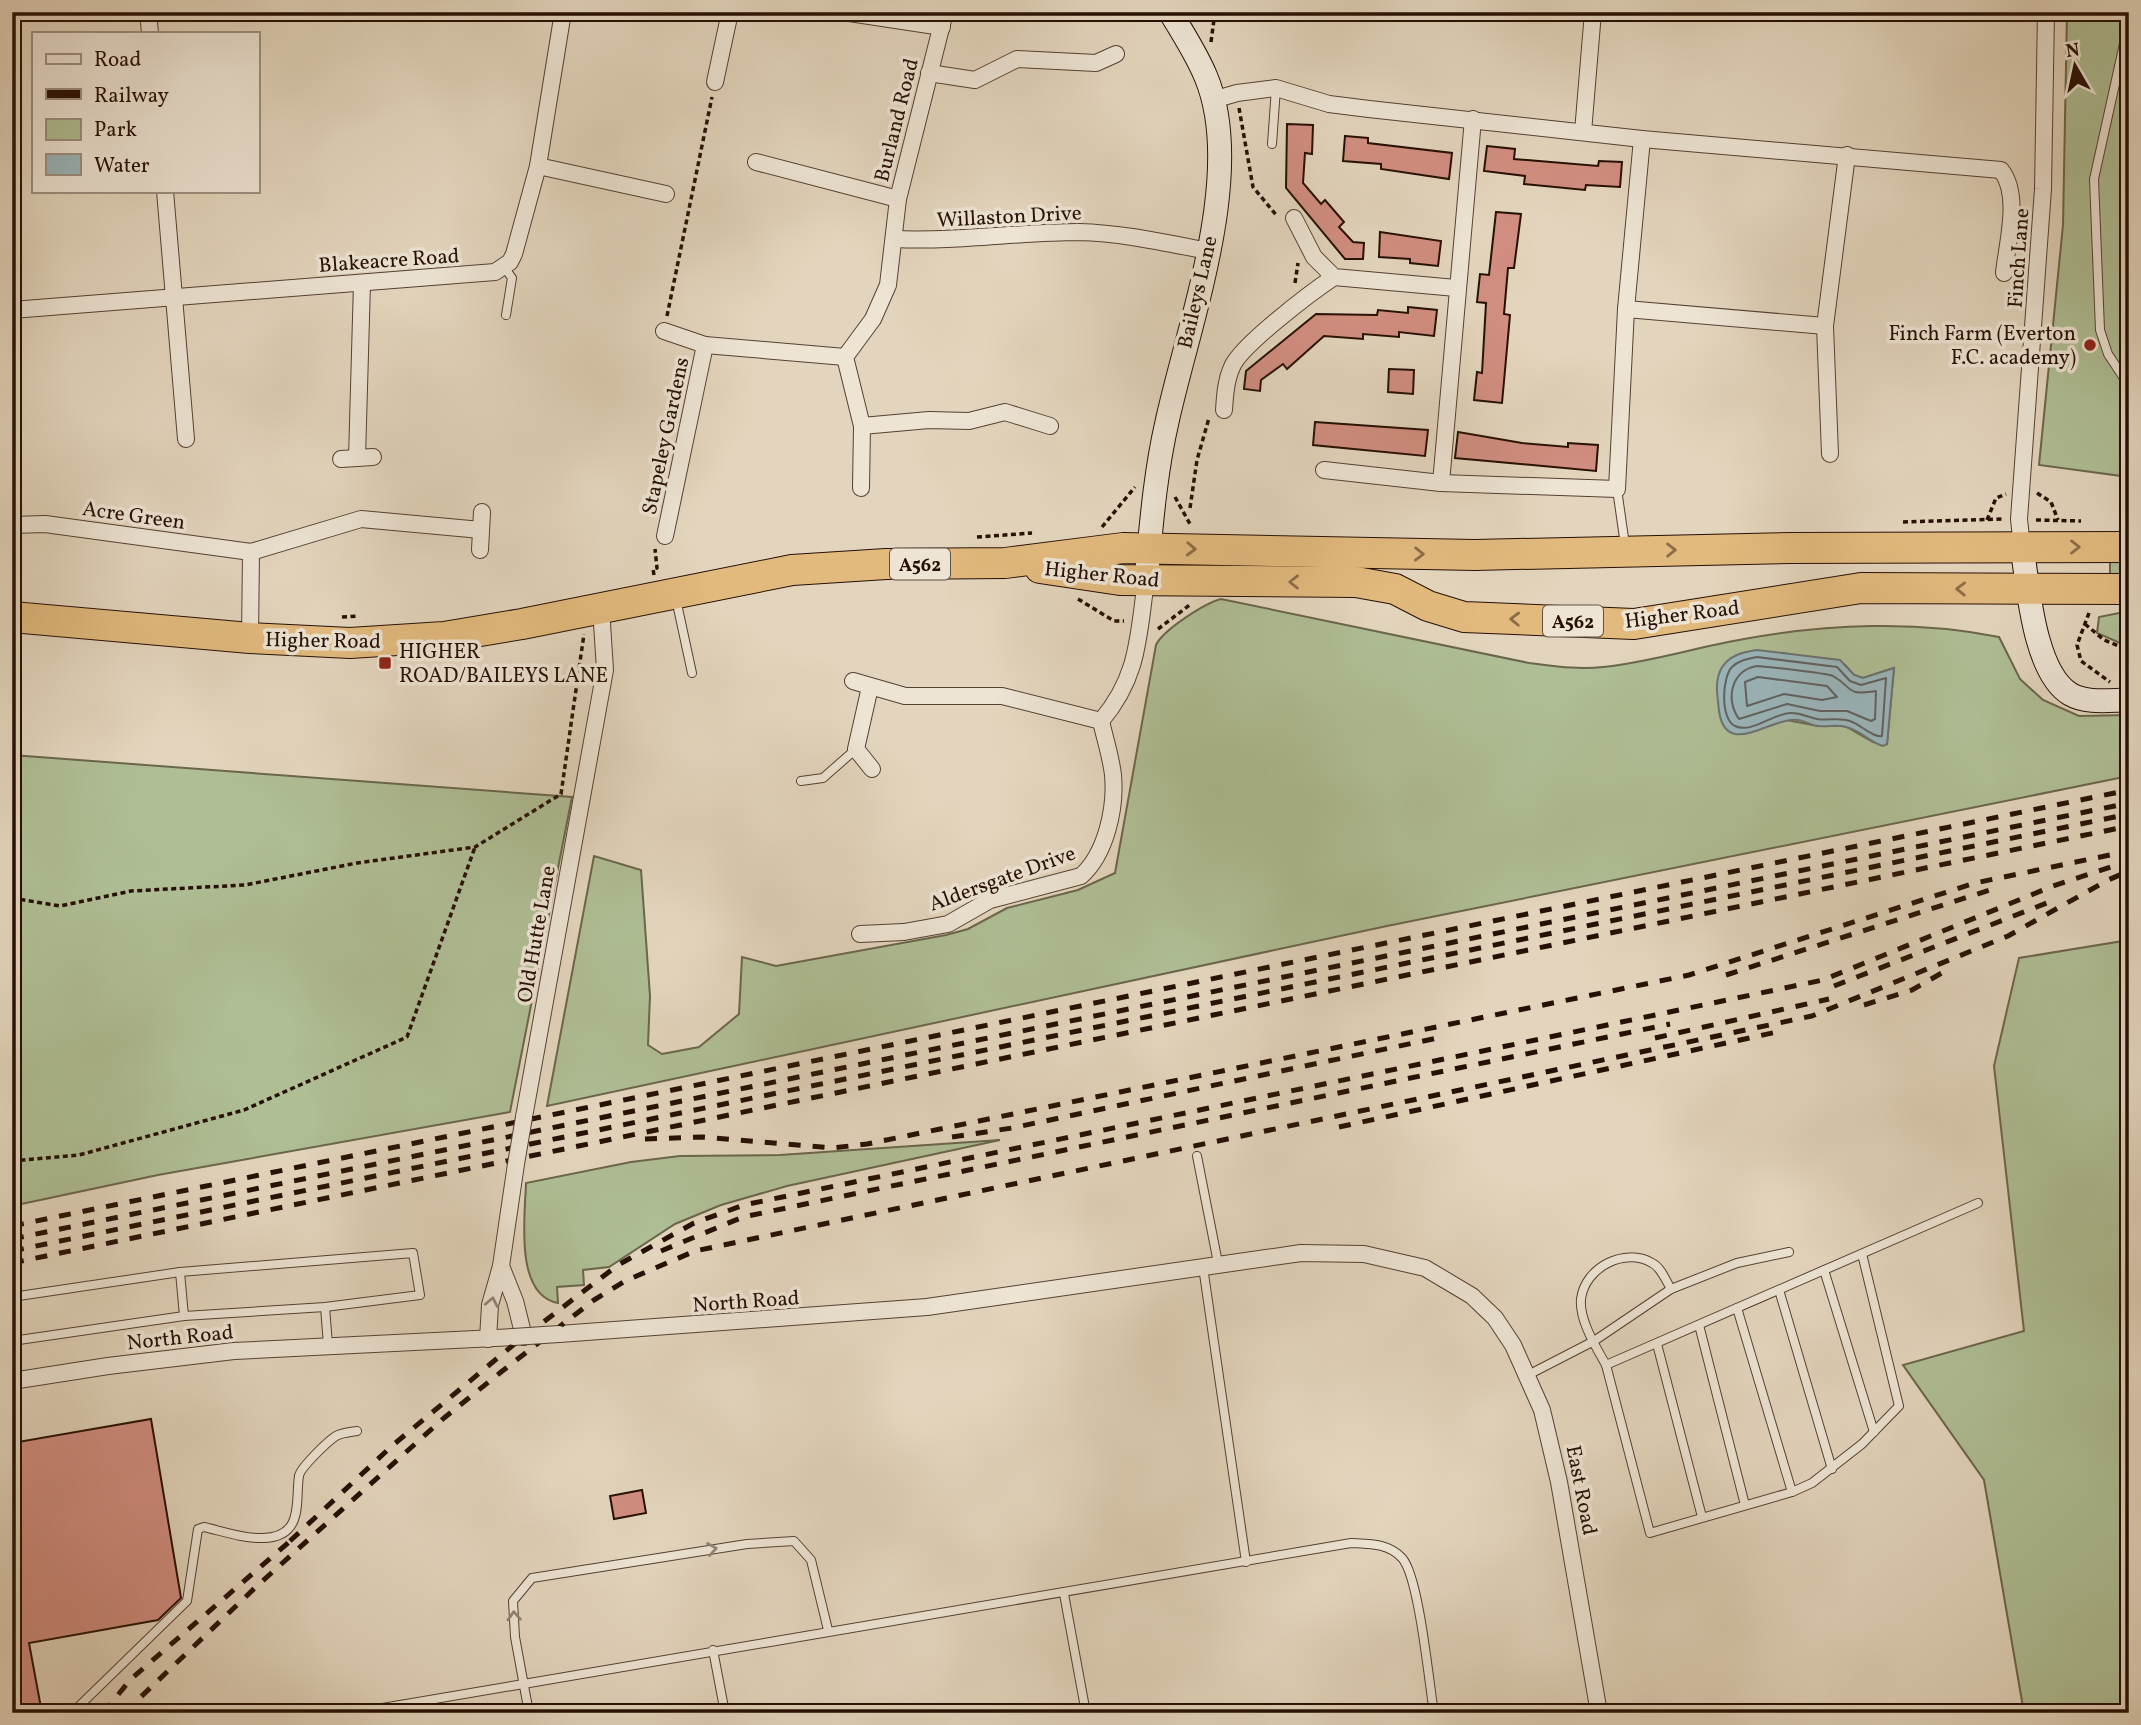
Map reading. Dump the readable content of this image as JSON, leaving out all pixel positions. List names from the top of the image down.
{
  "streets": {
    "highway": ["A562", "Higher Road"],
    "street": [
      "Burland Road",
      "Willaston Drive",
      "Finch Lane",
      "Blakeacre Road",
      "Baileys Lane",
      "Stapeley Gardens",
      "Acre Green",
      "Aldersgate Drive",
      "Old Hutte Lane",
      "North Road",
      "East Road"
    ]
  },
  "crossings": [
    ["Burland Road", "Willaston Drive"],
    ["Burland Road", "Stapeley Gardens"],
    ["Willaston Drive", "Baileys Lane"],
    ["Finch Lane", "Higher Road"],
    ["Baileys Lane", "Higher Road"],
    ["Higher Road", "Old Hutte Lane"],
    ["Old Hutte Lane", "North Road"],
    ["North Road", "East Road"]
  ],
  "places": {
    "other": ["Finch Farm (Everton F.C. academy)"],
    "transit": ["HIGHER ROAD/BAILEYS LANE"]
  },
  "legend": [
    "Road",
    "Railway",
    "Park",
    "Water"
  ],
  "north": "top"
}
